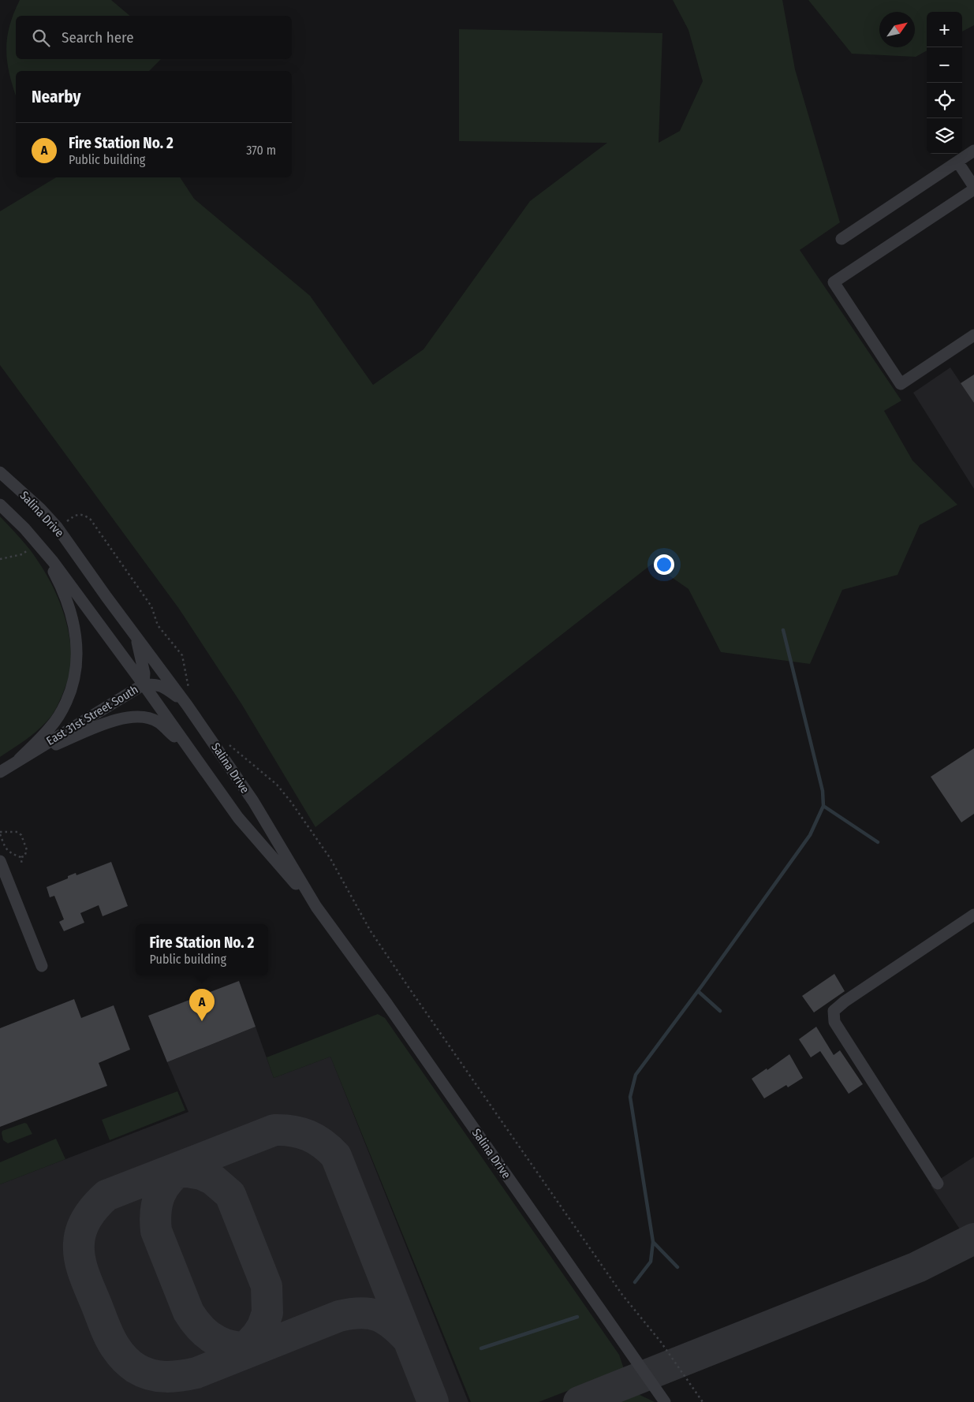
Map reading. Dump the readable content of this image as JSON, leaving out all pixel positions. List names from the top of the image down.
{
  "streets": {
    "street": ["Salina Drive", "East 31st Street South"]
  },
  "crossings": [
    ["Salina Drive", "East 31st Street South"]
  ],
  "north": "top right",
  "page": {
    "map_buttons": ["+", "−"],
    "search": "Search here",
    "heading": "Nearby",
    "list": [
      {
        "mark": "A",
        "name": "Fire Station No. 2",
        "note": "Public building",
        "value": "370 m"
      }
    ],
    "popup": ["Fire Station No. 2", "Public building"],
    "pins": "A"
  }
}
